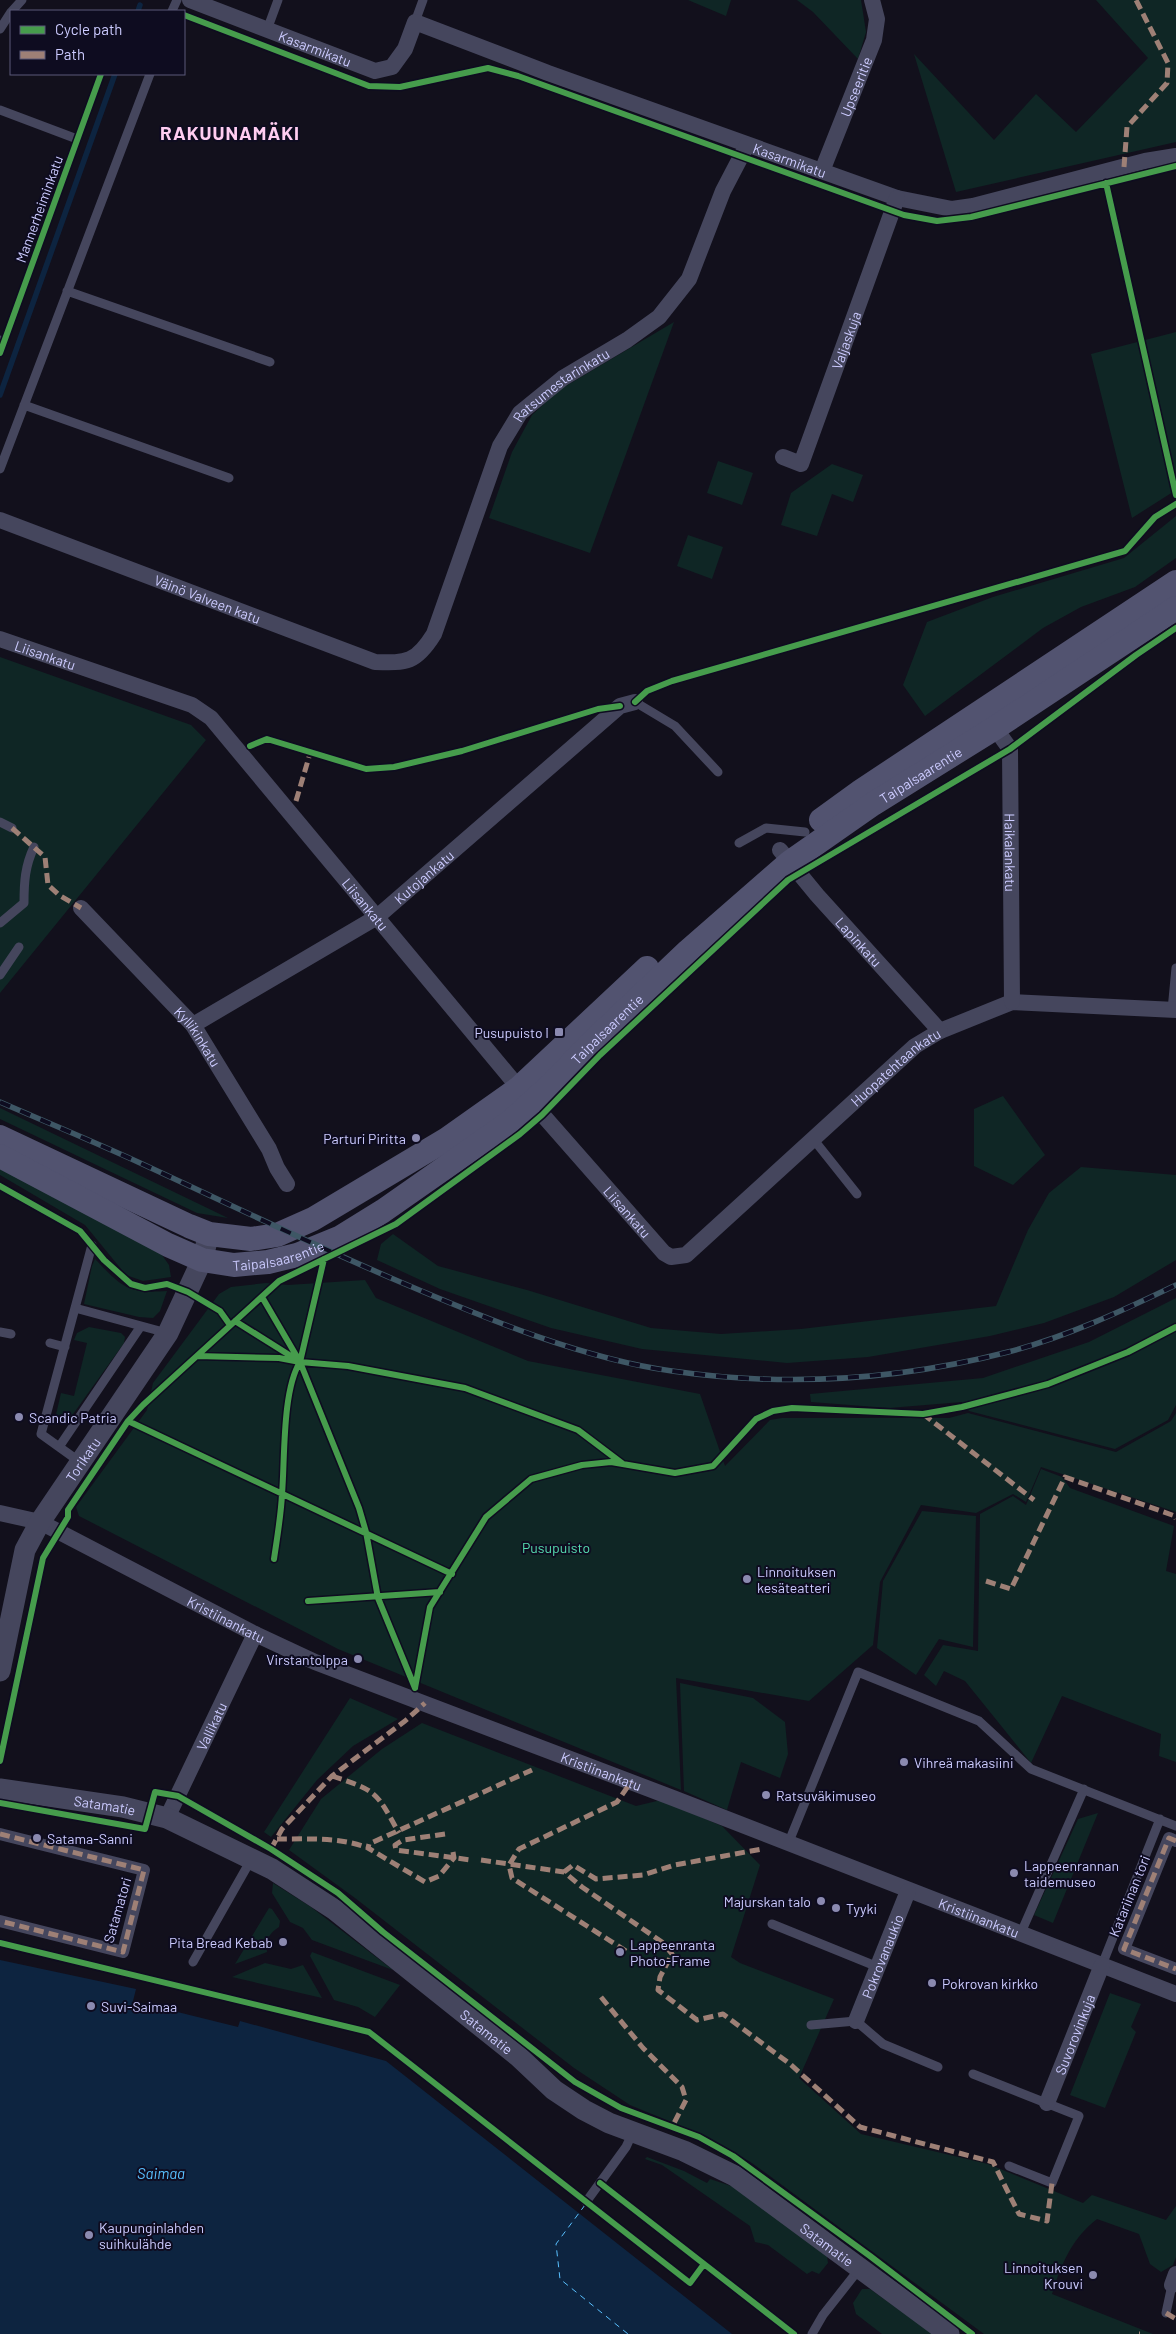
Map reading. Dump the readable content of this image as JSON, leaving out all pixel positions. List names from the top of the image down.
{
  "streets": {
    "main road": ["Taipalsaarentie"],
    "street": [
      "Kasarmikatu",
      "Upseeritie",
      "Valjaskuja",
      "Ratsumestarinkatu",
      "Väinö Valveen katu",
      "Liisankatu",
      "Haikalankatu",
      "Kutojankatu",
      "Lapinkatu",
      "Kyllikinkatu",
      "Huopatehtaankatu",
      "Torikatu",
      "Kristiinankatu",
      "Vallikatu",
      "Satamatie",
      "Katariinan tori",
      "Satamatori",
      "Pokrovanaukio",
      "Suvorovinkuja"
    ],
    "cycle path": ["Mannerheiminkatu"]
  },
  "crossings": [
    ["Kasarmikatu", "Upseeritie"],
    ["Kasarmikatu", "Valjaskuja"],
    ["Kasarmikatu", "Ratsumestarinkatu"],
    ["Ratsumestarinkatu", "Väinö Valveen katu"],
    ["Liisankatu", "Taipalsaarentie"],
    ["Liisankatu", "Kutojankatu"],
    ["Liisankatu", "Huopatehtaankatu"],
    ["Taipalsaarentie", "Haikalankatu"],
    ["Taipalsaarentie", "Lapinkatu"],
    ["Taipalsaarentie", "Torikatu"],
    ["Haikalankatu", "Huopatehtaankatu"],
    ["Kutojankatu", "Kyllikinkatu"],
    ["Lapinkatu", "Huopatehtaankatu"],
    ["Torikatu", "Kristiinankatu"],
    ["Kristiinankatu", "Vallikatu"],
    ["Kristiinankatu", "Pokrovanaukio"],
    ["Kristiinankatu", "Suvorovinkuja"],
    ["Vallikatu", "Satamatie"]
  ],
  "districts": ["RAKUUNAMÄKI"],
  "water": ["Saimaa"],
  "parks": ["Pusupuisto"],
  "places": {
    "transit": ["Pusupuisto I"],
    "other": [
      "Parturi Piritta",
      "Scandic Patria",
      "Linnoituksen kesäteatteri",
      "Virstantolppa",
      "Vihreä makasiini",
      "Ratsuväkimuseo",
      "Satama-Sanni",
      "Lappeenrannan taidemuseo",
      "Majurskan talo",
      "Tyyki",
      "Pita Bread Kebab",
      "Lappeenranta Photo-Frame",
      "Pokrovan kirkko",
      "Suvi-Saimaa",
      "Kaupunginlahden suihkulähde",
      "Linnoituksen Krouvi"
    ]
  },
  "legend": ["Cycle path", "Path"]
}
